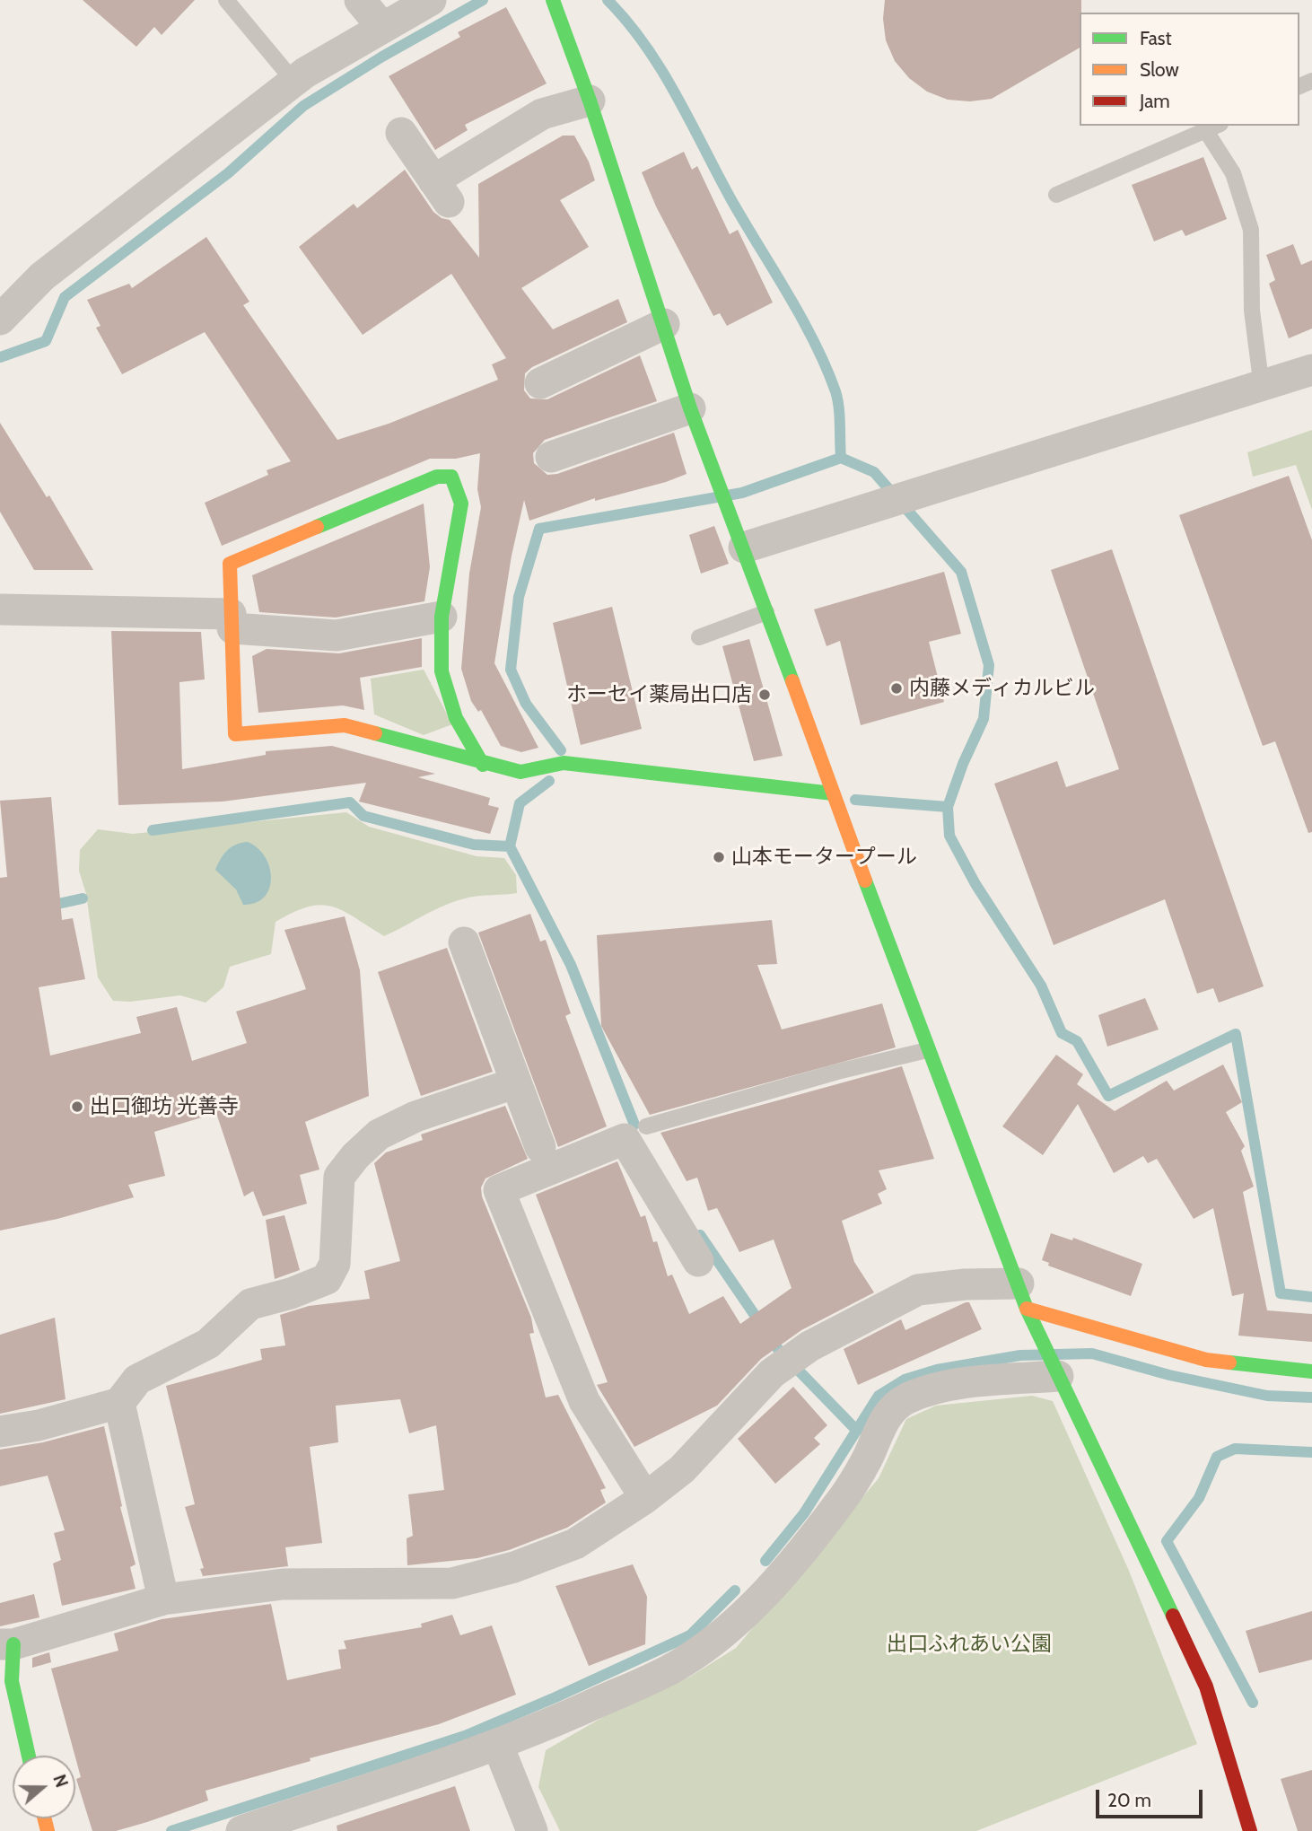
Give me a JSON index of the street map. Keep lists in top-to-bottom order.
{
  "parks": ["出口ふれあい公園"],
  "places": [
    "内藤メディカルビル",
    "ホーセイ薬局出口店",
    "山本モータープール",
    "出口御坊 光善寺"
  ],
  "legend": ["Fast", "Slow", "Jam"],
  "scale_bar": "20 m",
  "north": "right"
}
